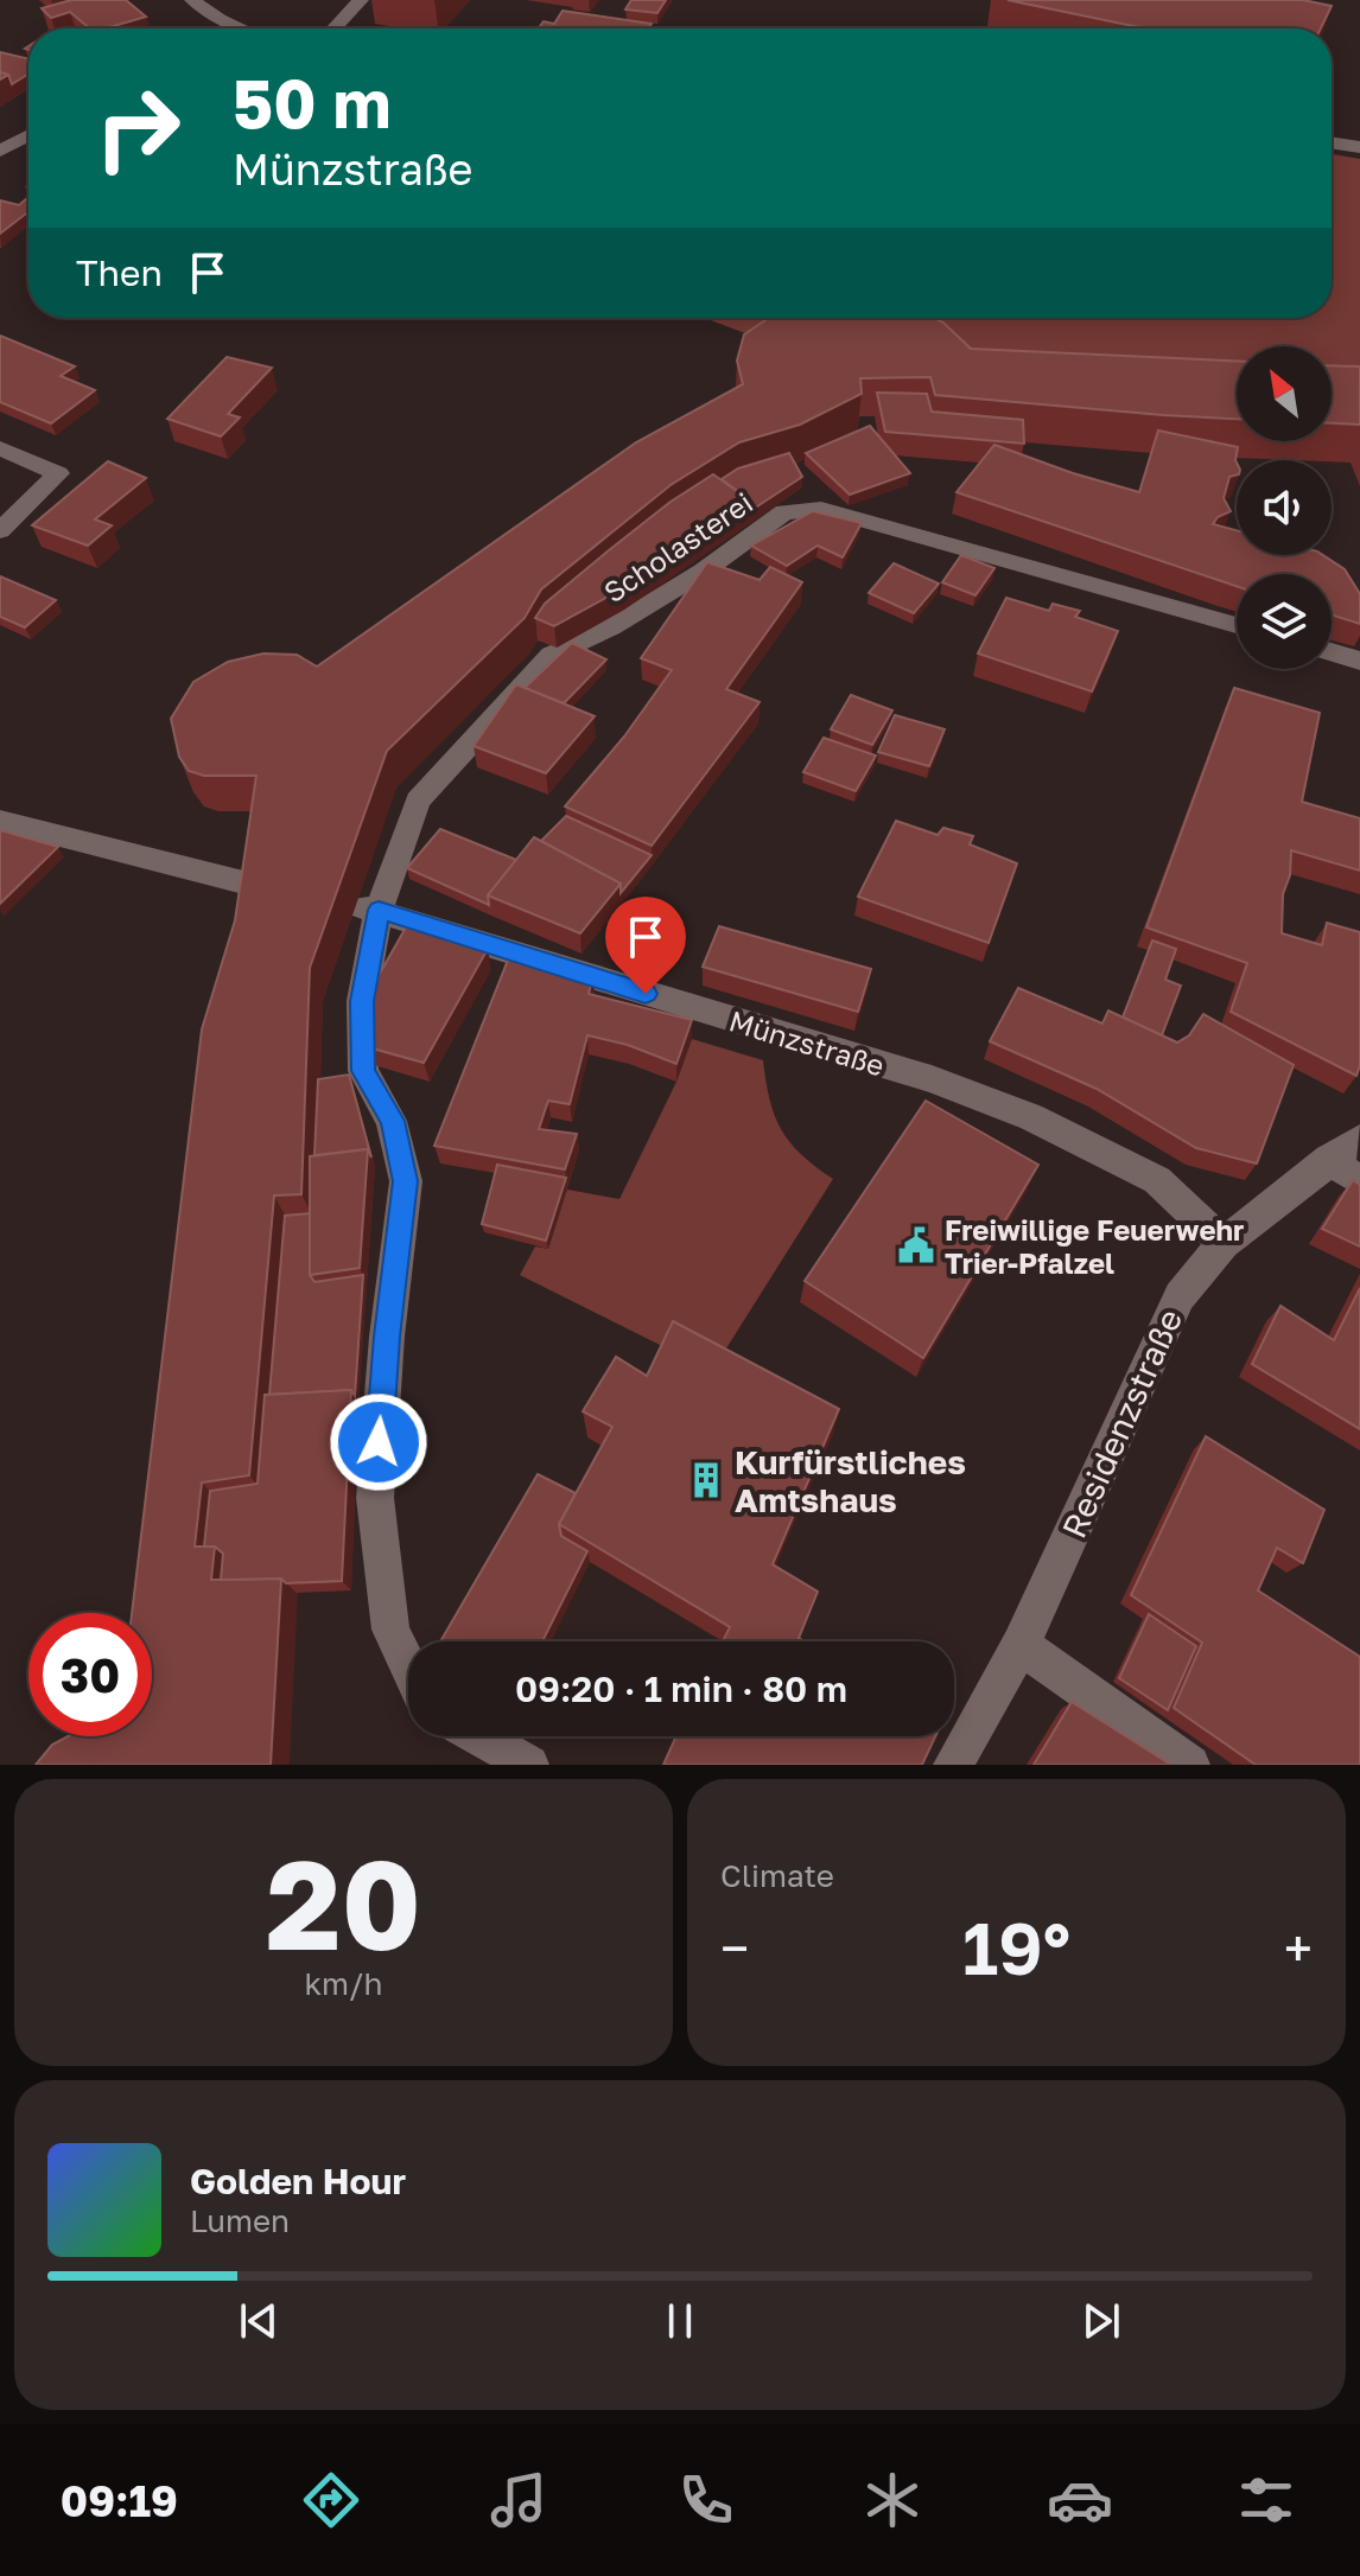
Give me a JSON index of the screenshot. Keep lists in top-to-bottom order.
{
  "streets": {
    "street": ["Scholasterei", "Münzstraße", "Residenzstraße"]
  },
  "crossings": [
    ["Scholasterei", "Münzstraße"],
    ["Münzstraße", "Residenzstraße"]
  ],
  "places": {
    "public building": ["Freiwillige Feuerwehr Trier-Pfalzel"],
    "building": ["Kurfürstliches Amtshaus"]
  },
  "north": "top left",
  "page": {
    "turn": ["50 m", "Münzstraße"],
    "then": "Then",
    "limit": "30",
    "trip": "09:20 · 1 min · 80 m",
    "tile": [
      ["20", "km/h"],
      "Climate"
    ],
    "heat": ["−", "19°", "+"],
    "song": ["Golden Hour", "Lumen"],
    "tabs": "09:19"
  }
}
